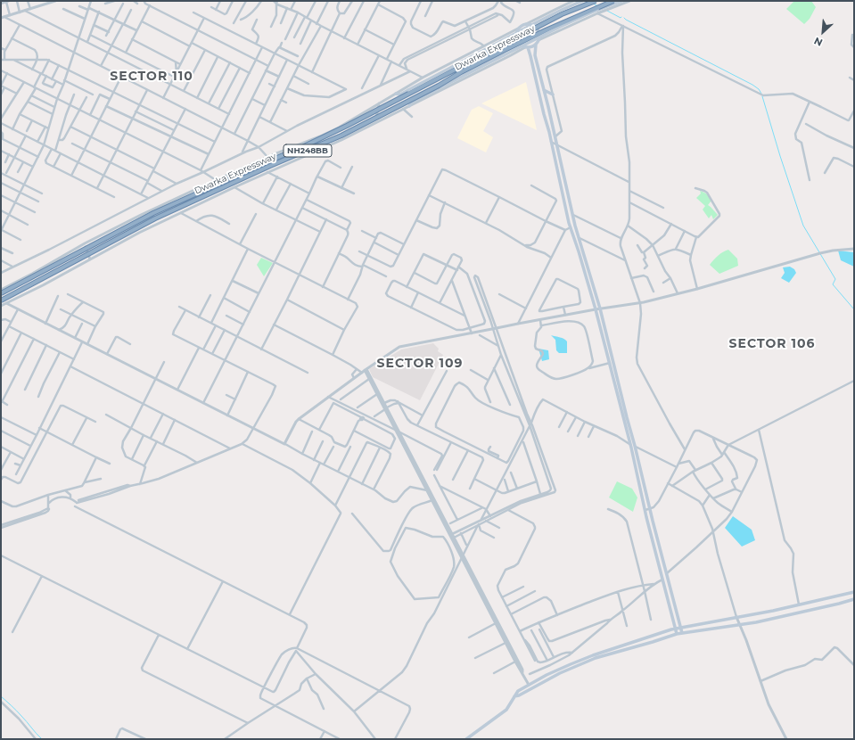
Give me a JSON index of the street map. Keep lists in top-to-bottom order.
{
  "streets": {
    "highway": ["Dwarka Expressway", "NH248BB"]
  },
  "districts": ["SECTOR 110", "SECTOR 106", "SECTOR 109"],
  "north": "bottom left"
}
